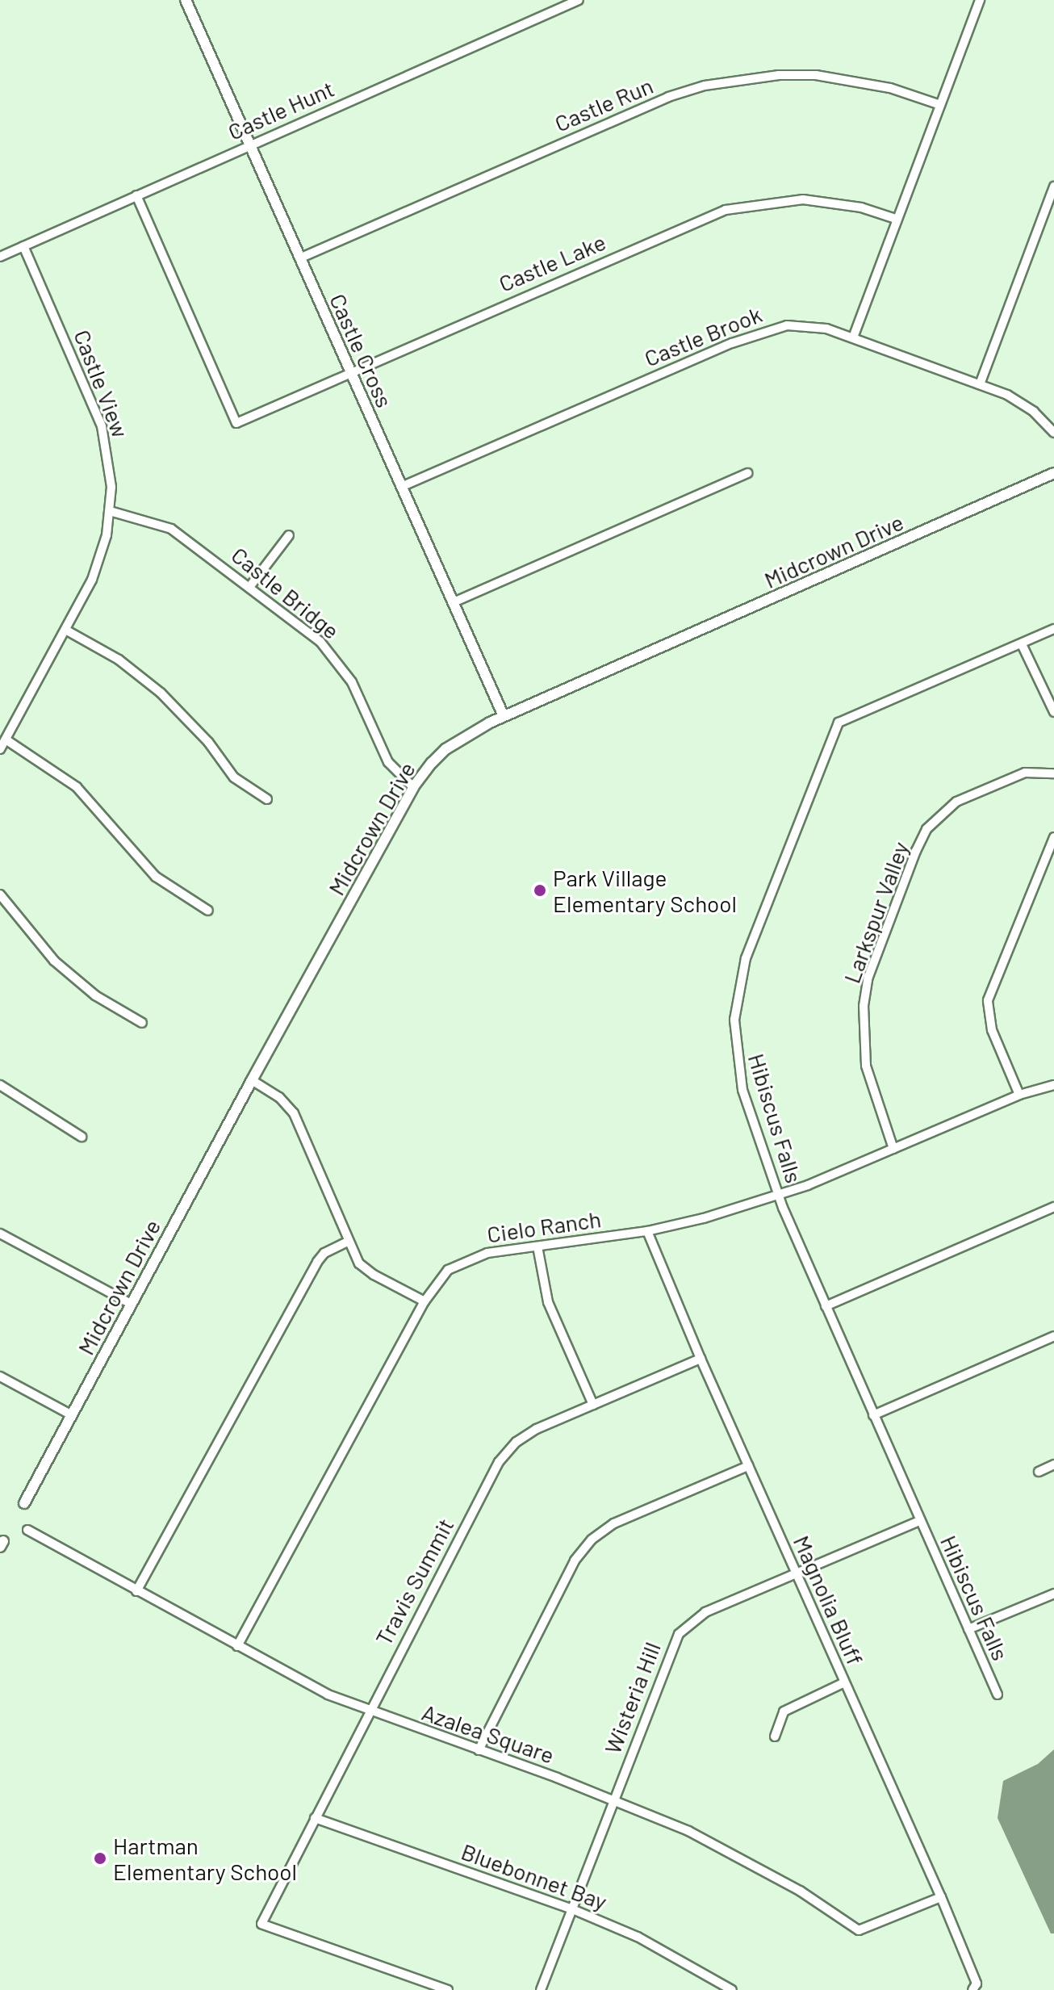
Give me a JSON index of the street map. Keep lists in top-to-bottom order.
{
  "streets": {
    "street": [
      "Castle Run",
      "Castle Hunt",
      "Castle Lake",
      "Castle Brook",
      "Castle Cross",
      "Castle View",
      "Midcrown Drive",
      "Castle Bridge",
      "Larkspur Valley",
      "Hibiscus Falls",
      "Cielo Ranch",
      "Travis Summit",
      "Magnolia Bluff",
      "Wisteria Hill",
      "Azalea Square",
      "Bluebonnet Bay"
    ]
  },
  "crossings": [
    ["Castle Run", "Castle Cross"],
    ["Castle Hunt", "Castle Lake"],
    ["Castle Hunt", "Castle Cross"],
    ["Castle Hunt", "Castle View"],
    ["Castle Lake", "Castle Cross"],
    ["Castle Brook", "Castle Cross"],
    ["Castle Cross", "Midcrown Drive"],
    ["Castle View", "Castle Bridge"],
    ["Midcrown Drive", "Castle Bridge"],
    ["Larkspur Valley", "Cielo Ranch"],
    ["Hibiscus Falls", "Cielo Ranch"],
    ["Hibiscus Falls", "Wisteria Hill"],
    ["Cielo Ranch", "Magnolia Bluff"],
    ["Cielo Ranch", "Azalea Square"],
    ["Travis Summit", "Magnolia Bluff"],
    ["Travis Summit", "Azalea Square"],
    ["Travis Summit", "Bluebonnet Bay"],
    ["Magnolia Bluff", "Wisteria Hill"],
    ["Magnolia Bluff", "Azalea Square"],
    ["Wisteria Hill", "Azalea Square"],
    ["Wisteria Hill", "Bluebonnet Bay"]
  ],
  "places": ["Park Village Elementary School", "Hartman Elementary School"]
}
